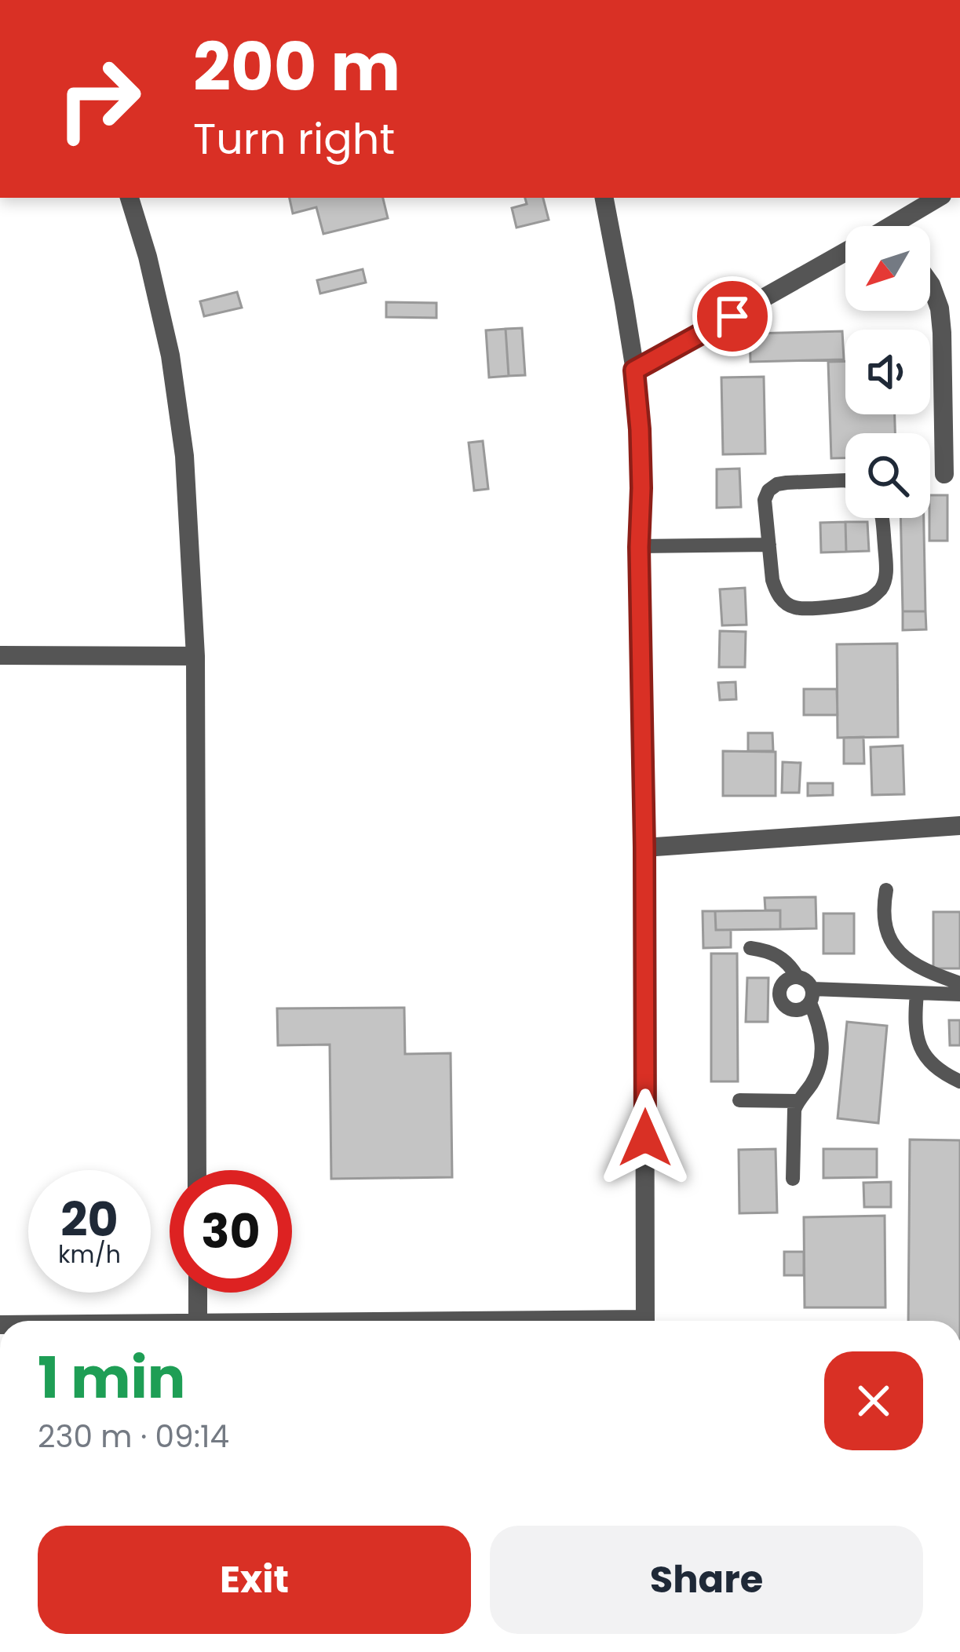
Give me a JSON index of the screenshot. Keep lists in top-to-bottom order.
{
  "north": "bottom left",
  "page": {
    "turn": ["200 m", "Turn right"],
    "speed": "20 km/h",
    "limit": "30",
    "heading": ["1 min", "230 m · 09:14"],
    "buttons": ["Exit", "Share"]
  }
}
